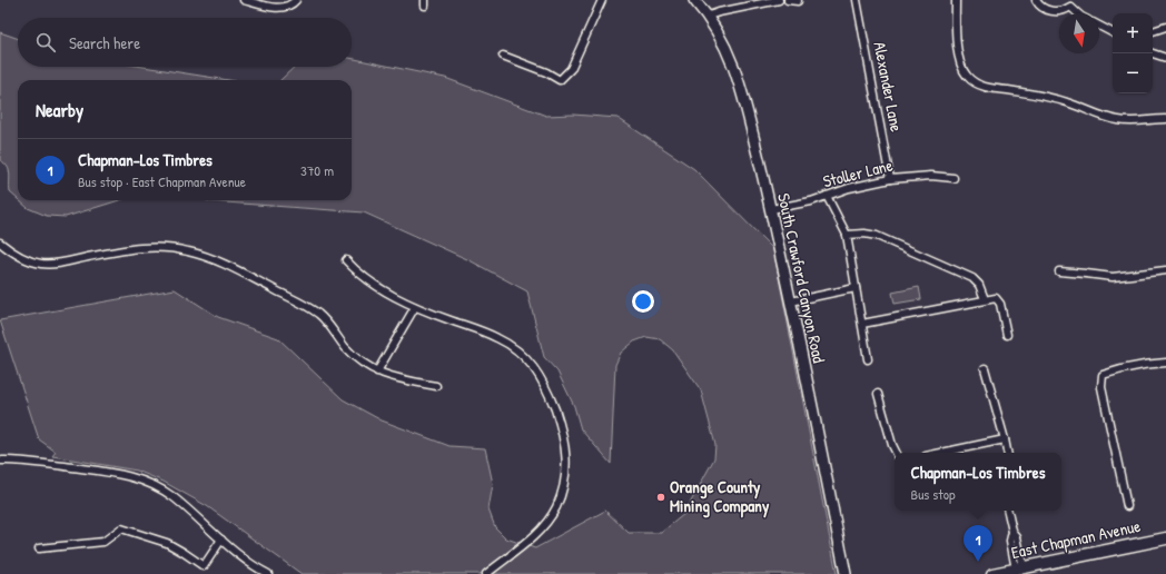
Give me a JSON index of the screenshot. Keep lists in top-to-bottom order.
{
  "streets": {
    "main road": ["South Crawford Canyon Road", "East Chapman Avenue"],
    "street": ["Alexander Lane", "Stoller Lane"]
  },
  "crossings": [
    ["Alexander Lane", "Stoller Lane"],
    ["Stoller Lane", "South Crawford Canyon Road"]
  ],
  "places": ["Orange County Mining Company"],
  "north": "bottom",
  "page": {
    "map_buttons": ["+", "−"],
    "search": "Search here",
    "heading": "Nearby",
    "list": [
      {
        "mark": "1",
        "name": "Chapman-Los Timbres",
        "note": "Bus stop · East Chapman Avenue",
        "value": "370 m"
      }
    ],
    "popup": ["Chapman-Los Timbres", "Bus stop"],
    "pins": "1"
  }
}
